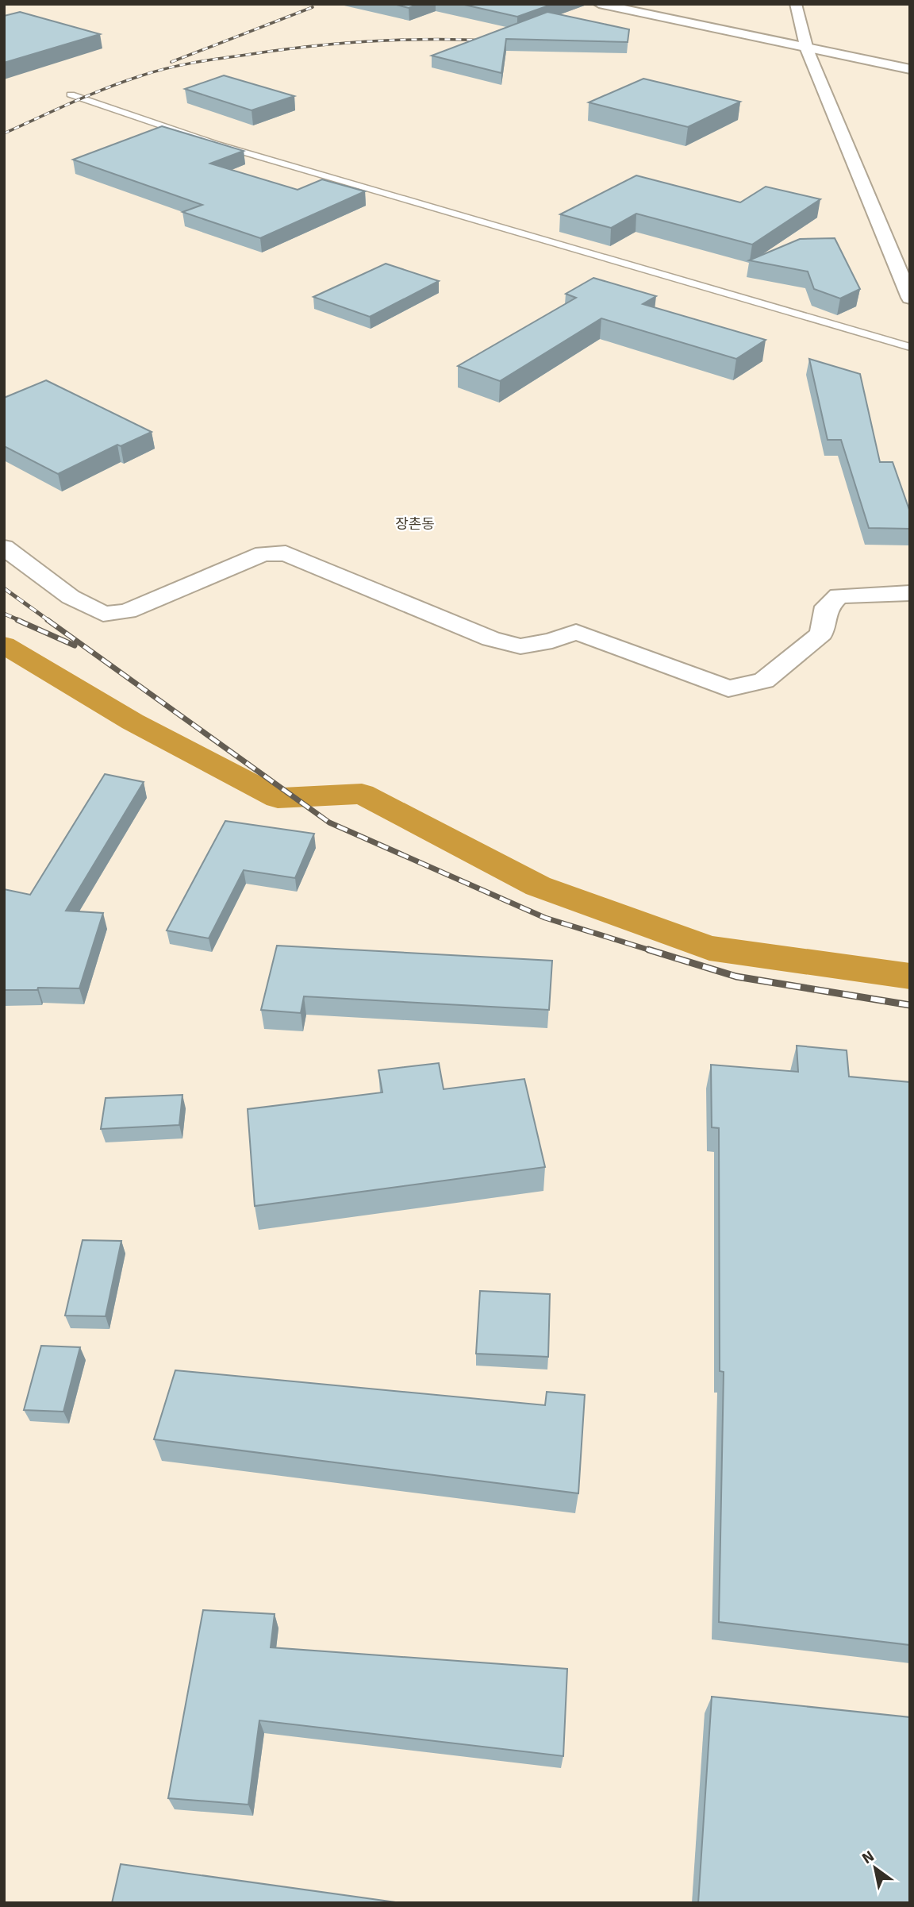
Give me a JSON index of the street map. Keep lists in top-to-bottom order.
{
  "districts": ["장촌동"],
  "north": "top left"
}
